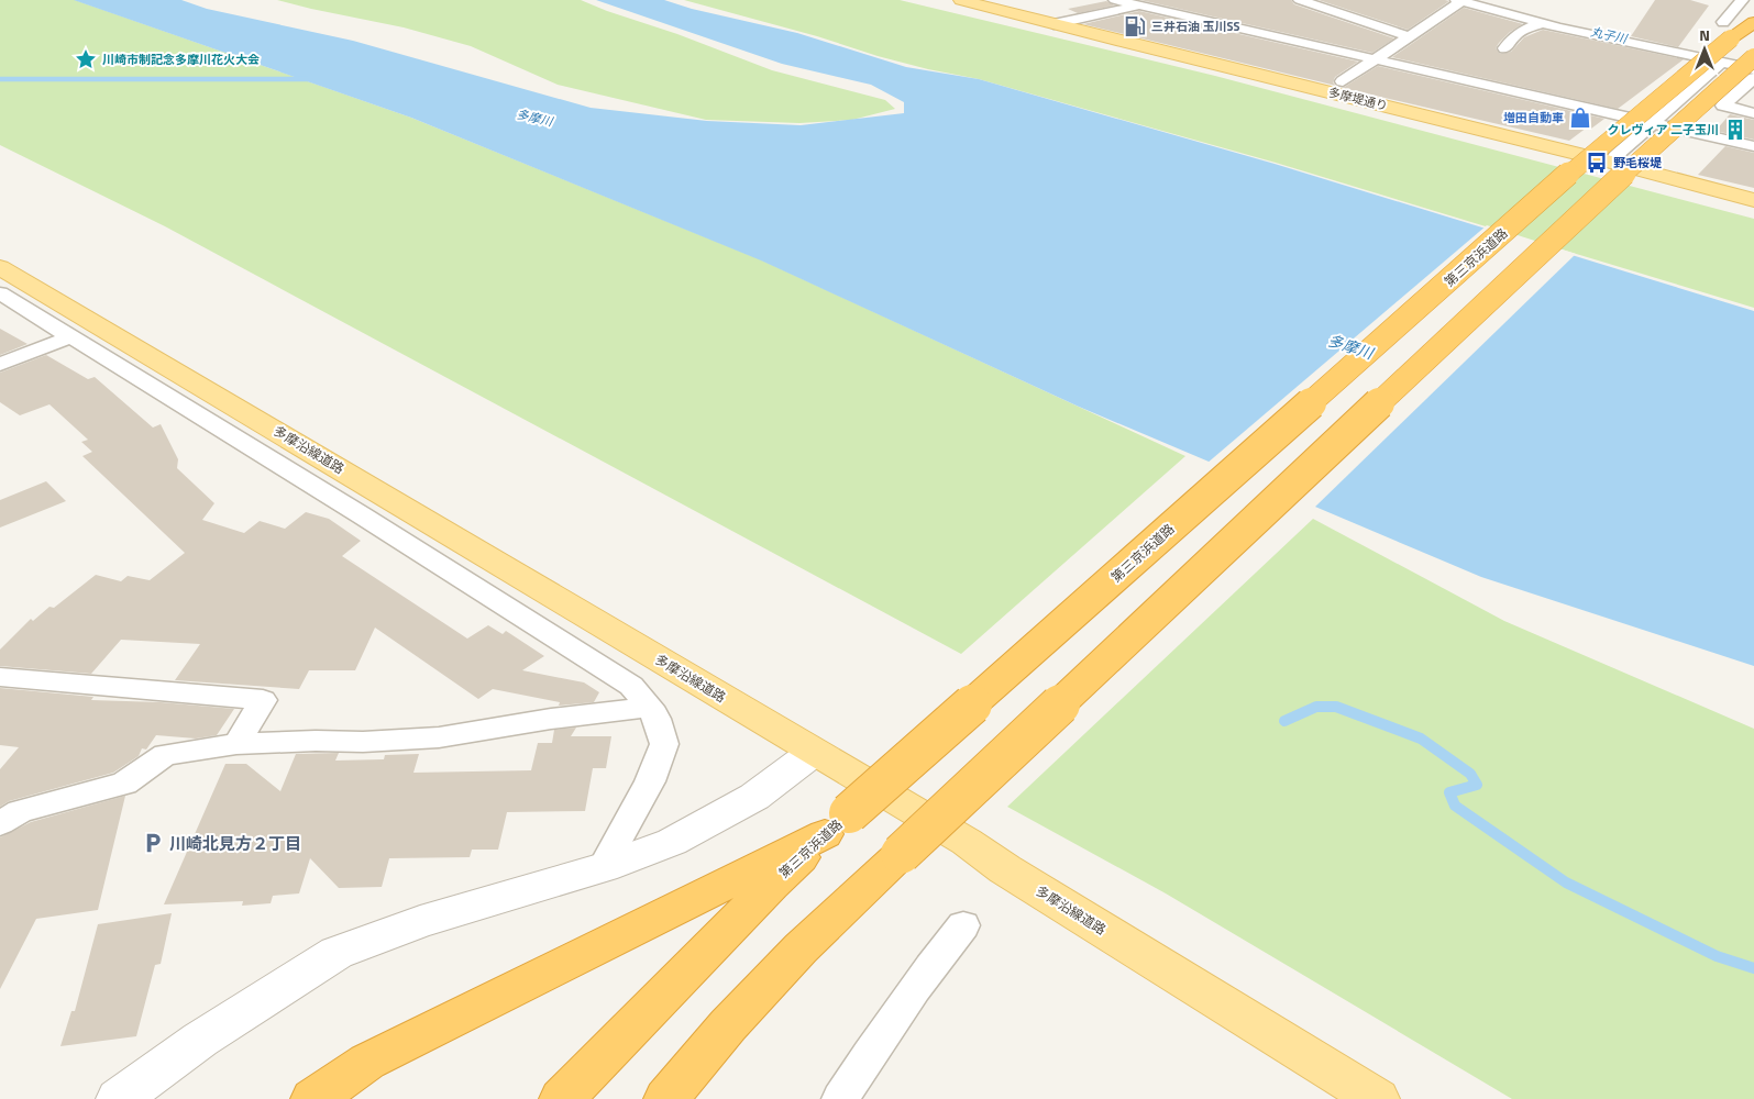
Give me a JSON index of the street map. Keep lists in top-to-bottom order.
{
  "streets": {
    "highway": ["第三京浜道路"],
    "main road": ["多摩堤通り", "多摩沿線道路"]
  },
  "water": ["丸子川", "多摩川"],
  "places": {
    "fuel station": ["三井石油 玉川SS"],
    "place": ["川崎市制記念多摩川花火大会"],
    "shop": ["増田自動車"],
    "building": ["クレヴィア 二子玉川"],
    "bus stop": ["野毛桜堤"],
    "parking": ["川崎北見方２丁目"]
  },
  "north": "top"
}
